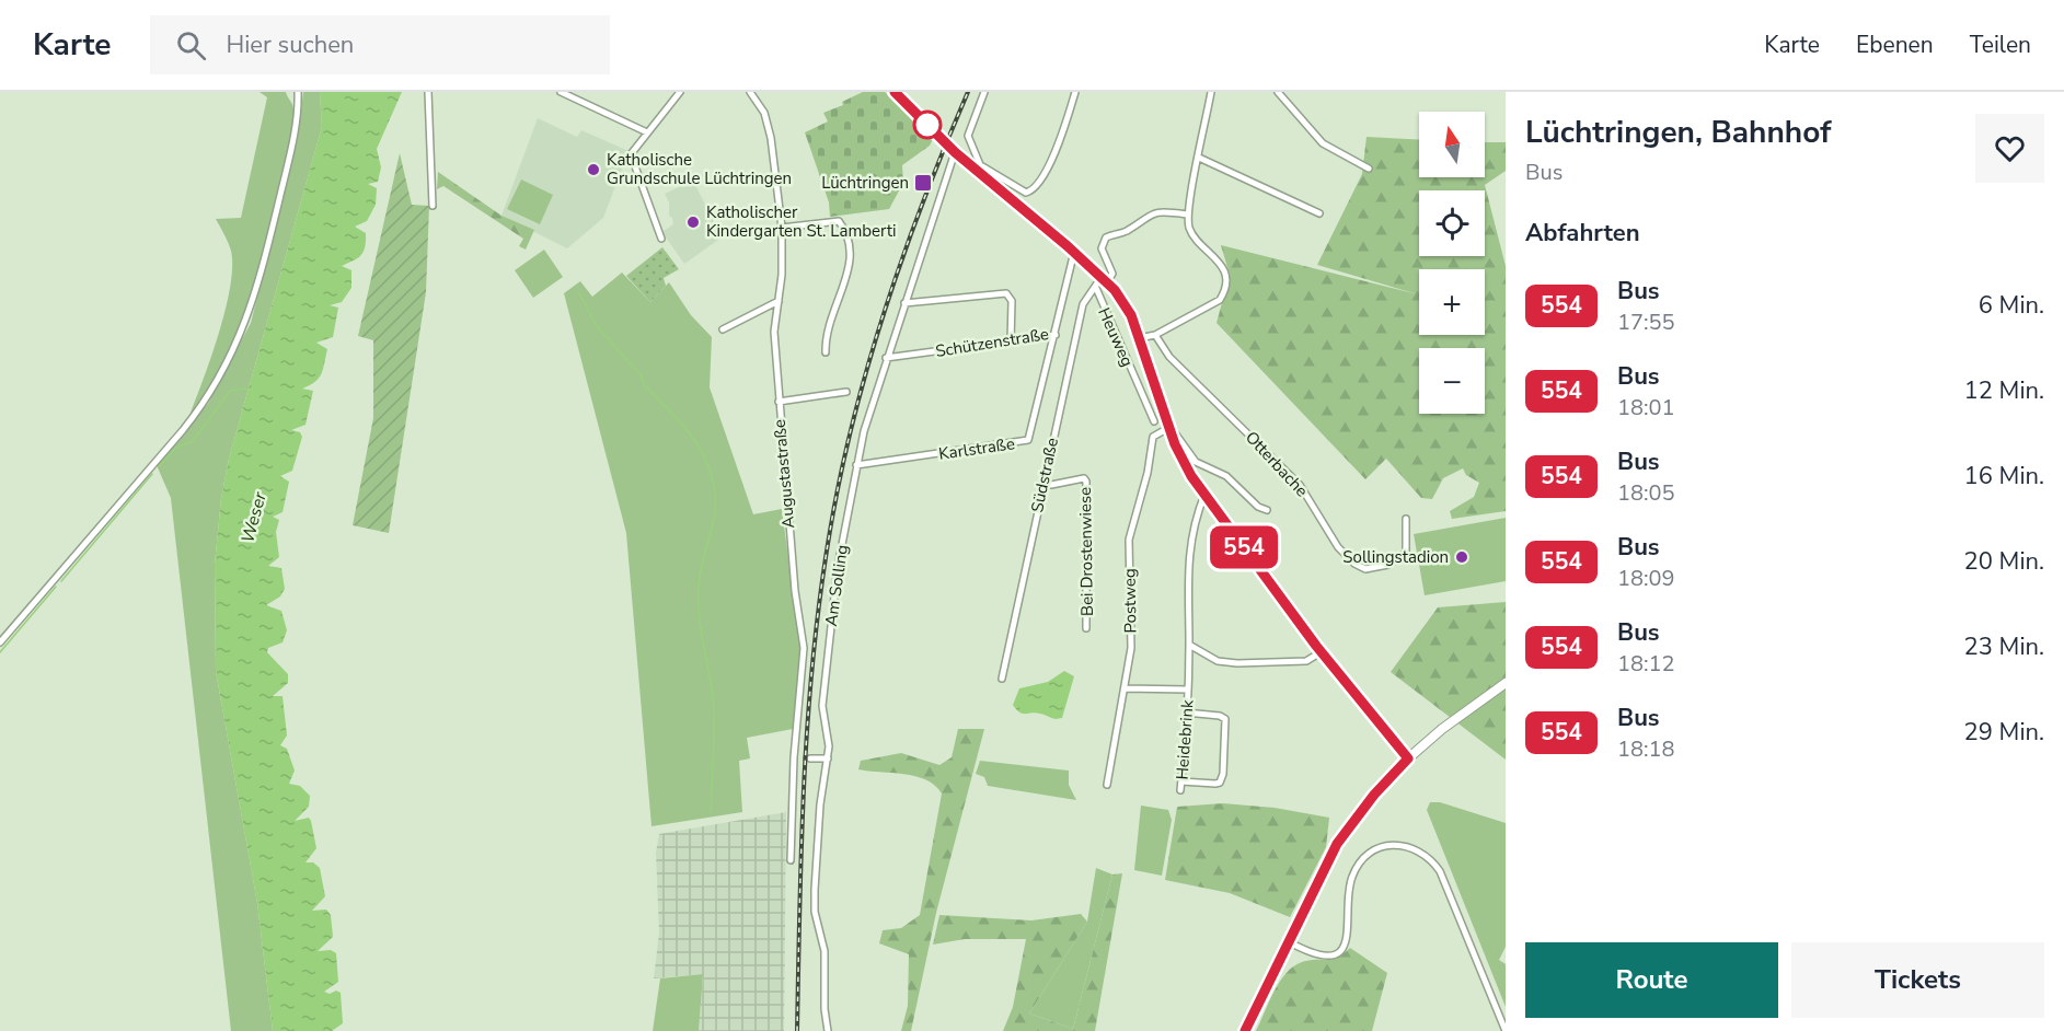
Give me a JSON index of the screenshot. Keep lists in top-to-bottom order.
{
  "streets": {
    "street": [
      "Heuweg",
      "Schützenstraße",
      "Karlstraße",
      "Otterbache",
      "Augustastraße",
      "Südstraße",
      "Bei Drostenwiese",
      "Am Solling",
      "Postweg",
      "Heidebrink"
    ]
  },
  "crossings": [
    ["Heuweg", "Südstraße"],
    ["Heuweg", "Postweg"],
    ["Heuweg", "Heidebrink"],
    ["Schützenstraße", "Karlstraße"],
    ["Schützenstraße", "Am Solling"],
    ["Karlstraße", "Am Solling"],
    ["Südstraße", "Bei Drostenwiese"],
    ["Postweg", "Heidebrink"]
  ],
  "water": ["Weser"],
  "places": {
    "other": ["Katholische Grundschule Lüchtringen", "Katholischer Kindergarten St. Lamberti", "Sollingstadion"],
    "transit": ["Lüchtringen"]
  },
  "lines": ["bus line 554"],
  "north": "top",
  "page": {
    "header": "Karte",
    "search": "Hier suchen",
    "nav": ["Karte", "Ebenen", "Teilen"],
    "on_map": "554",
    "heading": [
      ["Lüchtringen, Bahnhof", "Bus"],
      "Abfahrten"
    ],
    "map_buttons": ["+", "−"],
    "list": [
      {
        "mark": "554",
        "name": "Bus",
        "note": "17:55",
        "value": "6 Min."
      },
      {
        "mark": "554",
        "name": "Bus",
        "note": "18:01",
        "value": "12 Min."
      },
      {
        "mark": "554",
        "name": "Bus",
        "note": "18:05",
        "value": "16 Min."
      },
      {
        "mark": "554",
        "name": "Bus",
        "note": "18:09",
        "value": "20 Min."
      },
      {
        "mark": "554",
        "name": "Bus",
        "note": "18:12",
        "value": "23 Min."
      },
      {
        "mark": "554",
        "name": "Bus",
        "note": "18:18",
        "value": "29 Min."
      }
    ],
    "buttons": ["Route", "Tickets"]
  }
}
